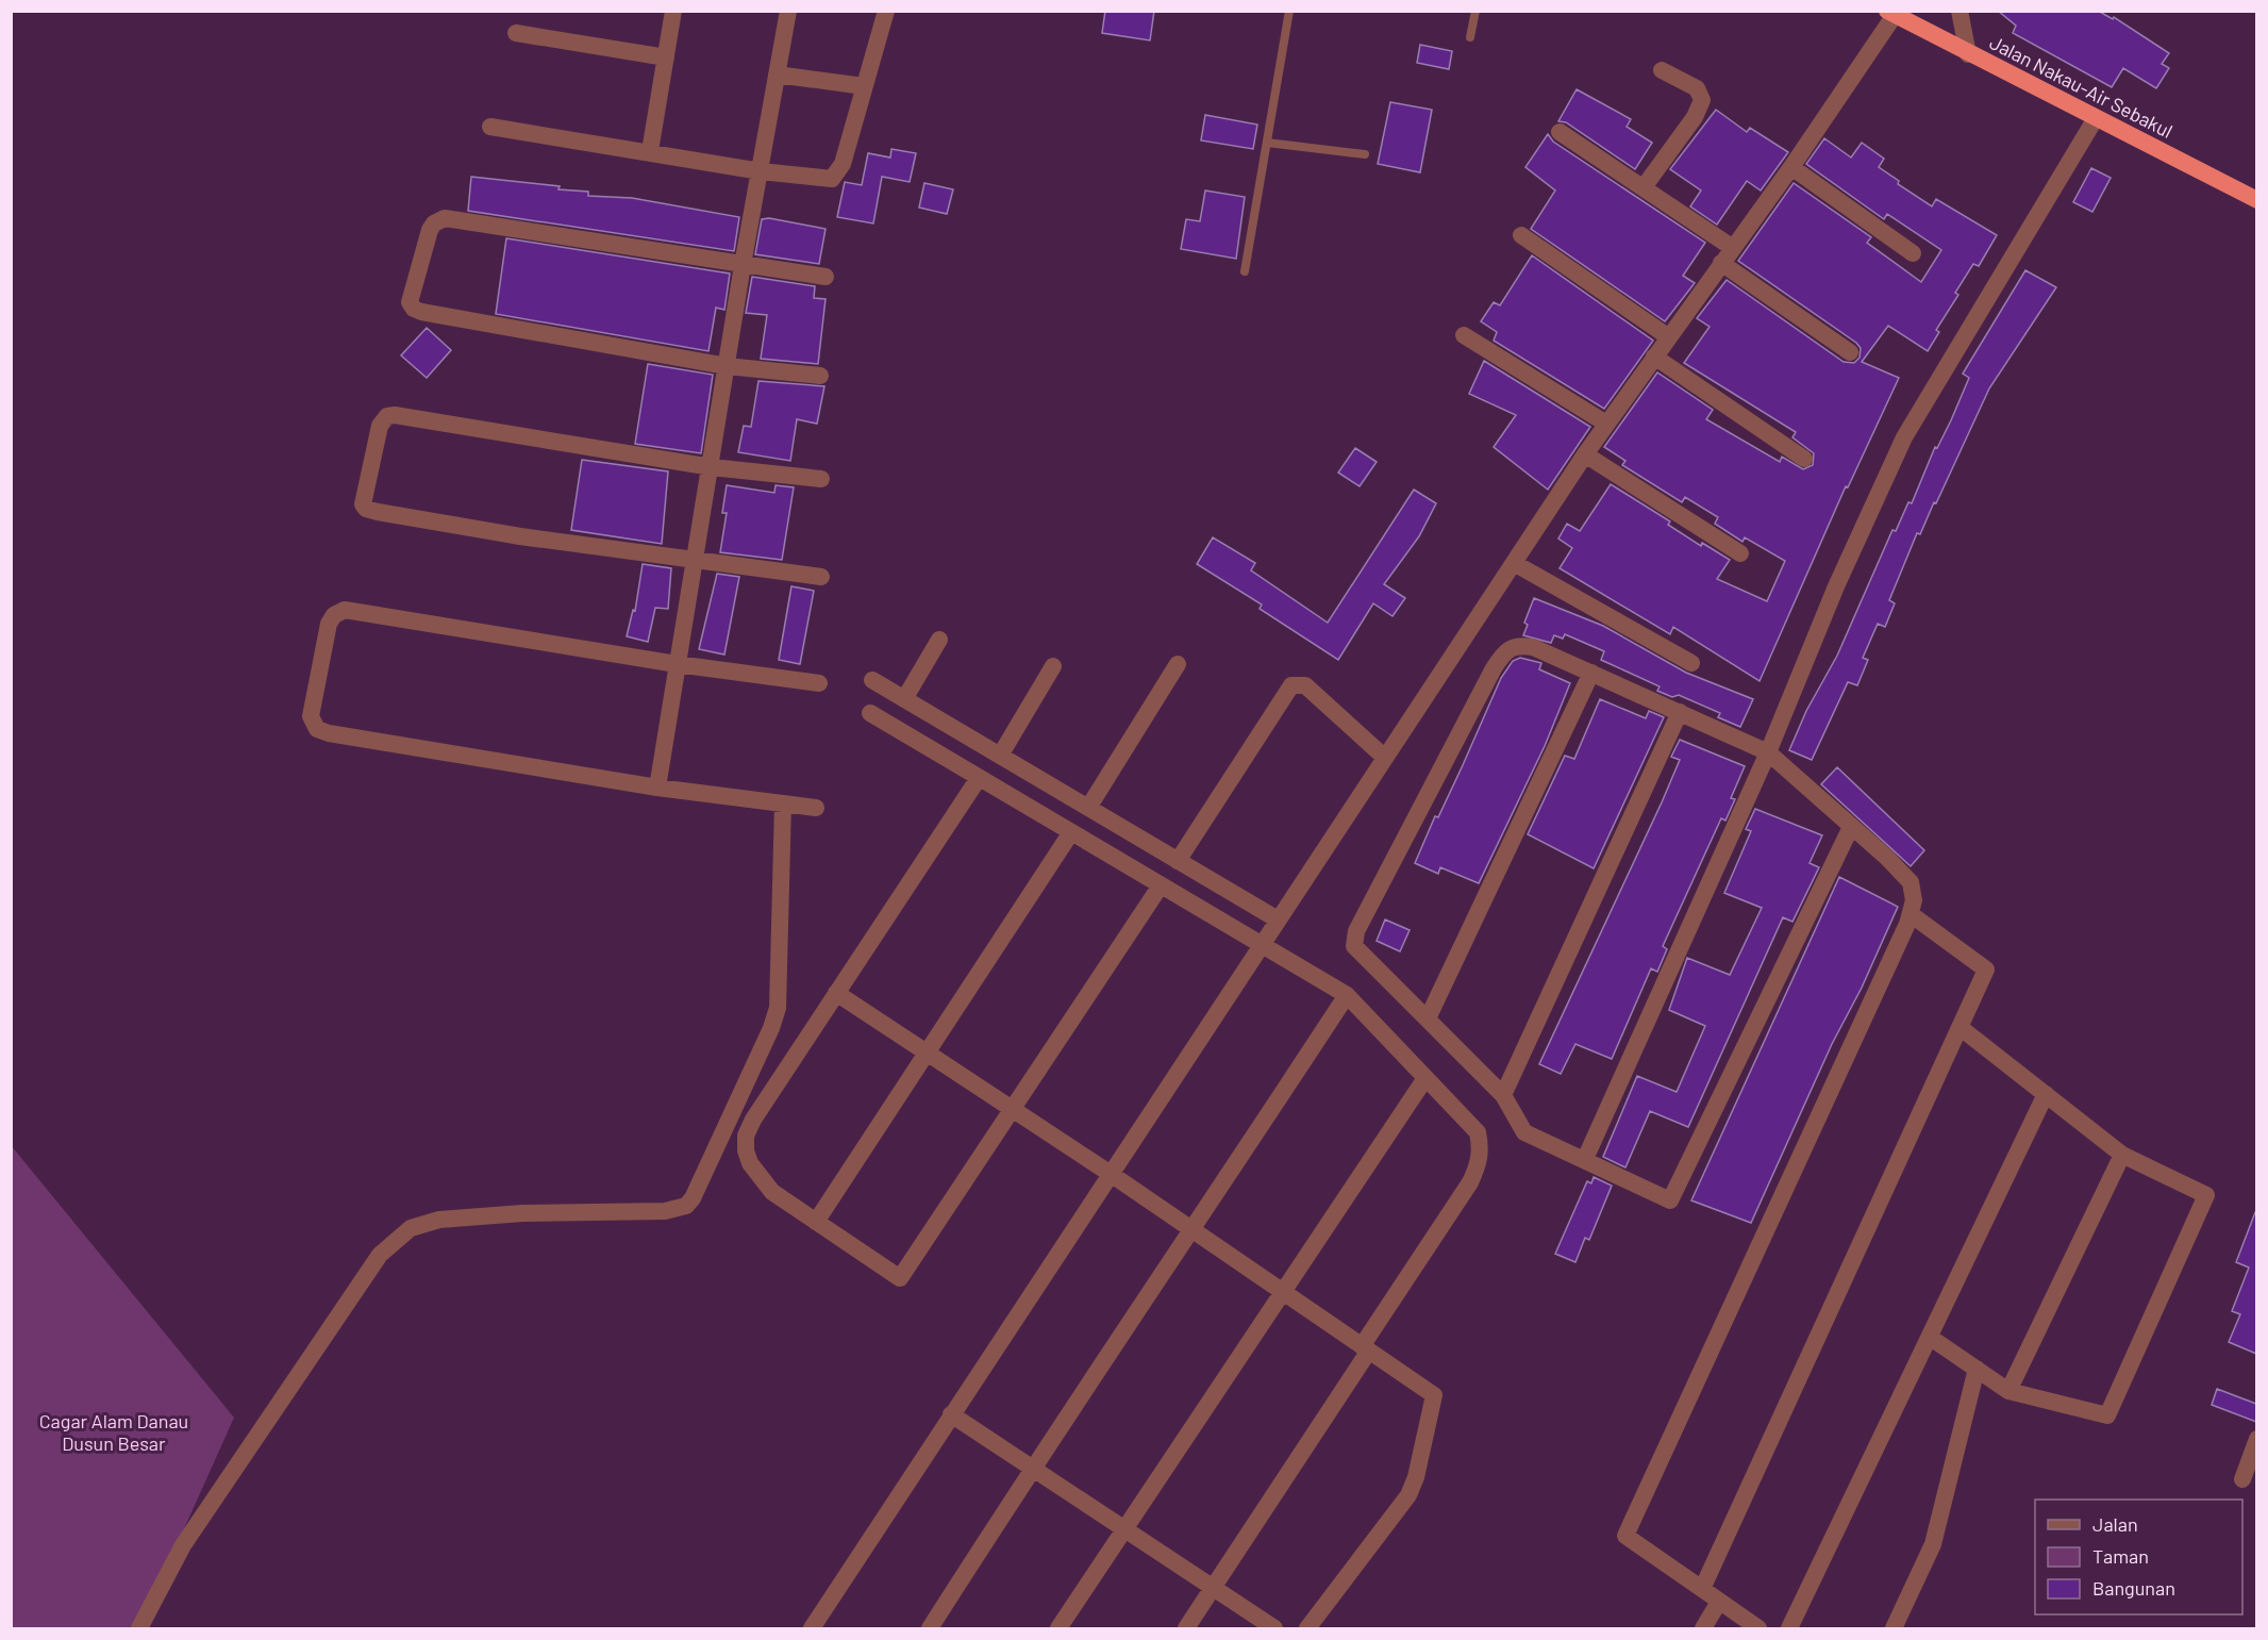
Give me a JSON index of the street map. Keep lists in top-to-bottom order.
{
  "streets": {
    "highway": ["Jalan Nakau-Air Sebakul"]
  },
  "parks": ["Cagar Alam Danau Dusun Besar"],
  "legend": ["Jalan", "Taman", "Bangunan"]
}
